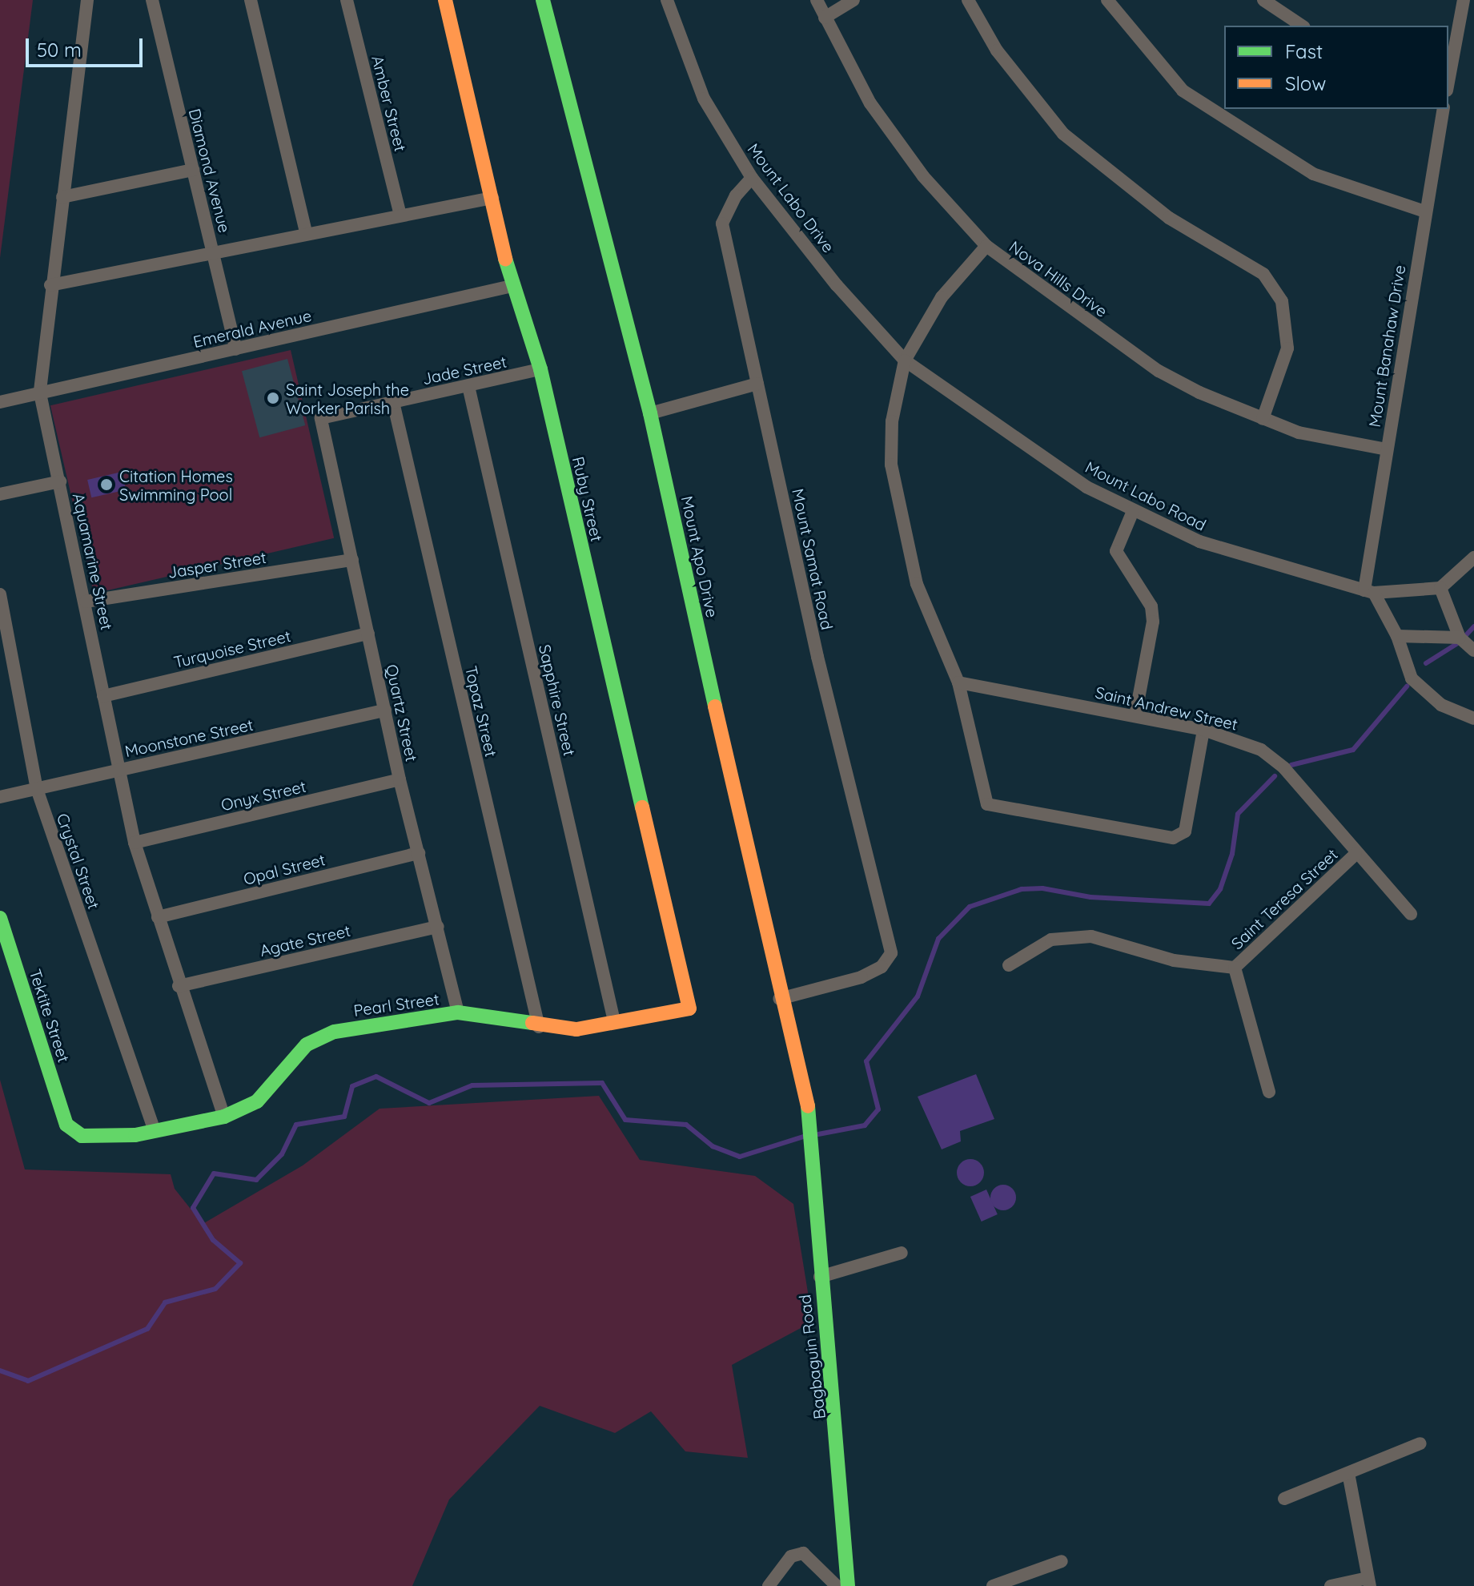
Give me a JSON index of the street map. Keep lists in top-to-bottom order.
{
  "streets": {
    "street": [
      "Amber Street",
      "Diamond Avenue",
      "Mount Labo Drive",
      "Nova Hills Drive",
      "Emerald Avenue",
      "Mount Banahaw Drive",
      "Jade Street",
      "Mount Labo Road",
      "Ruby Street",
      "Mount Apo Drive",
      "Mount Samat Road",
      "Aquamarine Street",
      "Jasper Street",
      "Turquoise Street",
      "Sapphire Street",
      "Saint Andrew Street",
      "Topaz Street",
      "Quartz Street",
      "Moonstone Street",
      "Onyx Street",
      "Crystal Street",
      "Opal Street",
      "Saint Teresa Street",
      "Agate Street",
      "Pearl Street",
      "Tektite Street",
      "Bagbaguin Road"
    ]
  },
  "crossings": [
    ["Diamond Avenue", "Emerald Avenue"],
    ["Mount Labo Drive", "Mount Labo Road"],
    ["Mount Labo Drive", "Mount Samat Road"],
    ["Nova Hills Drive", "Mount Banahaw Drive"],
    ["Emerald Avenue", "Ruby Street"],
    ["Emerald Avenue", "Aquamarine Street"],
    ["Mount Banahaw Drive", "Mount Labo Road"],
    ["Jade Street", "Ruby Street"],
    ["Jade Street", "Sapphire Street"],
    ["Jade Street", "Topaz Street"],
    ["Jade Street", "Quartz Street"],
    ["Ruby Street", "Pearl Street"],
    ["Mount Apo Drive", "Mount Samat Road"],
    ["Mount Apo Drive", "Bagbaguin Road"],
    ["Aquamarine Street", "Jasper Street"],
    ["Aquamarine Street", "Turquoise Street"],
    ["Aquamarine Street", "Moonstone Street"],
    ["Aquamarine Street", "Onyx Street"],
    ["Aquamarine Street", "Opal Street"],
    ["Aquamarine Street", "Agate Street"],
    ["Aquamarine Street", "Pearl Street"],
    ["Jasper Street", "Quartz Street"],
    ["Turquoise Street", "Quartz Street"],
    ["Sapphire Street", "Pearl Street"],
    ["Saint Andrew Street", "Saint Teresa Street"],
    ["Topaz Street", "Pearl Street"],
    ["Quartz Street", "Moonstone Street"],
    ["Quartz Street", "Onyx Street"],
    ["Quartz Street", "Opal Street"],
    ["Quartz Street", "Agate Street"],
    ["Quartz Street", "Pearl Street"],
    ["Moonstone Street", "Crystal Street"],
    ["Crystal Street", "Pearl Street"],
    ["Pearl Street", "Tektite Street"]
  ],
  "places": ["Saint Joseph the Worker Parish", "Citation Homes Swimming Pool"],
  "legend": ["Fast", "Slow"],
  "scale_bar": "50 m"
}
